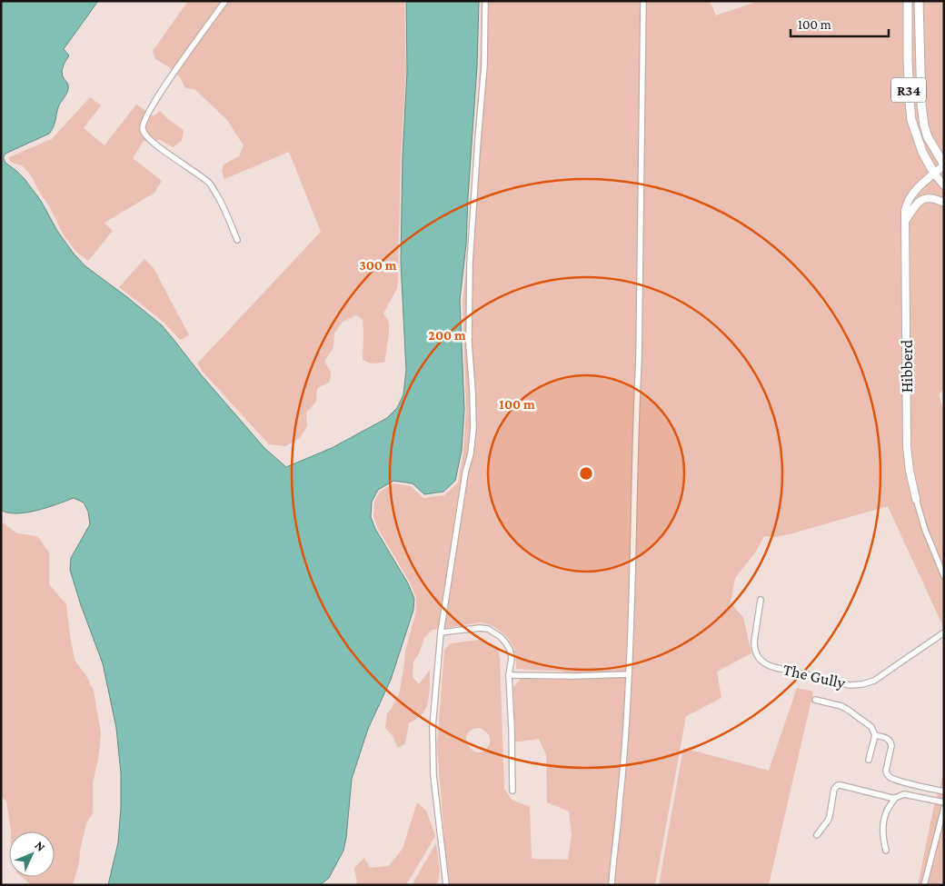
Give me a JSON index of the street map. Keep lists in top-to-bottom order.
{
  "streets": {
    "main road": ["R34"],
    "street": ["Hibberd", "The Gully"]
  },
  "crossings": [
    ["R34", "Hibberd"]
  ],
  "scale_bar": "100 m",
  "north": "top right",
  "rings": ["300 m", "200 m", "100 m"]
}
